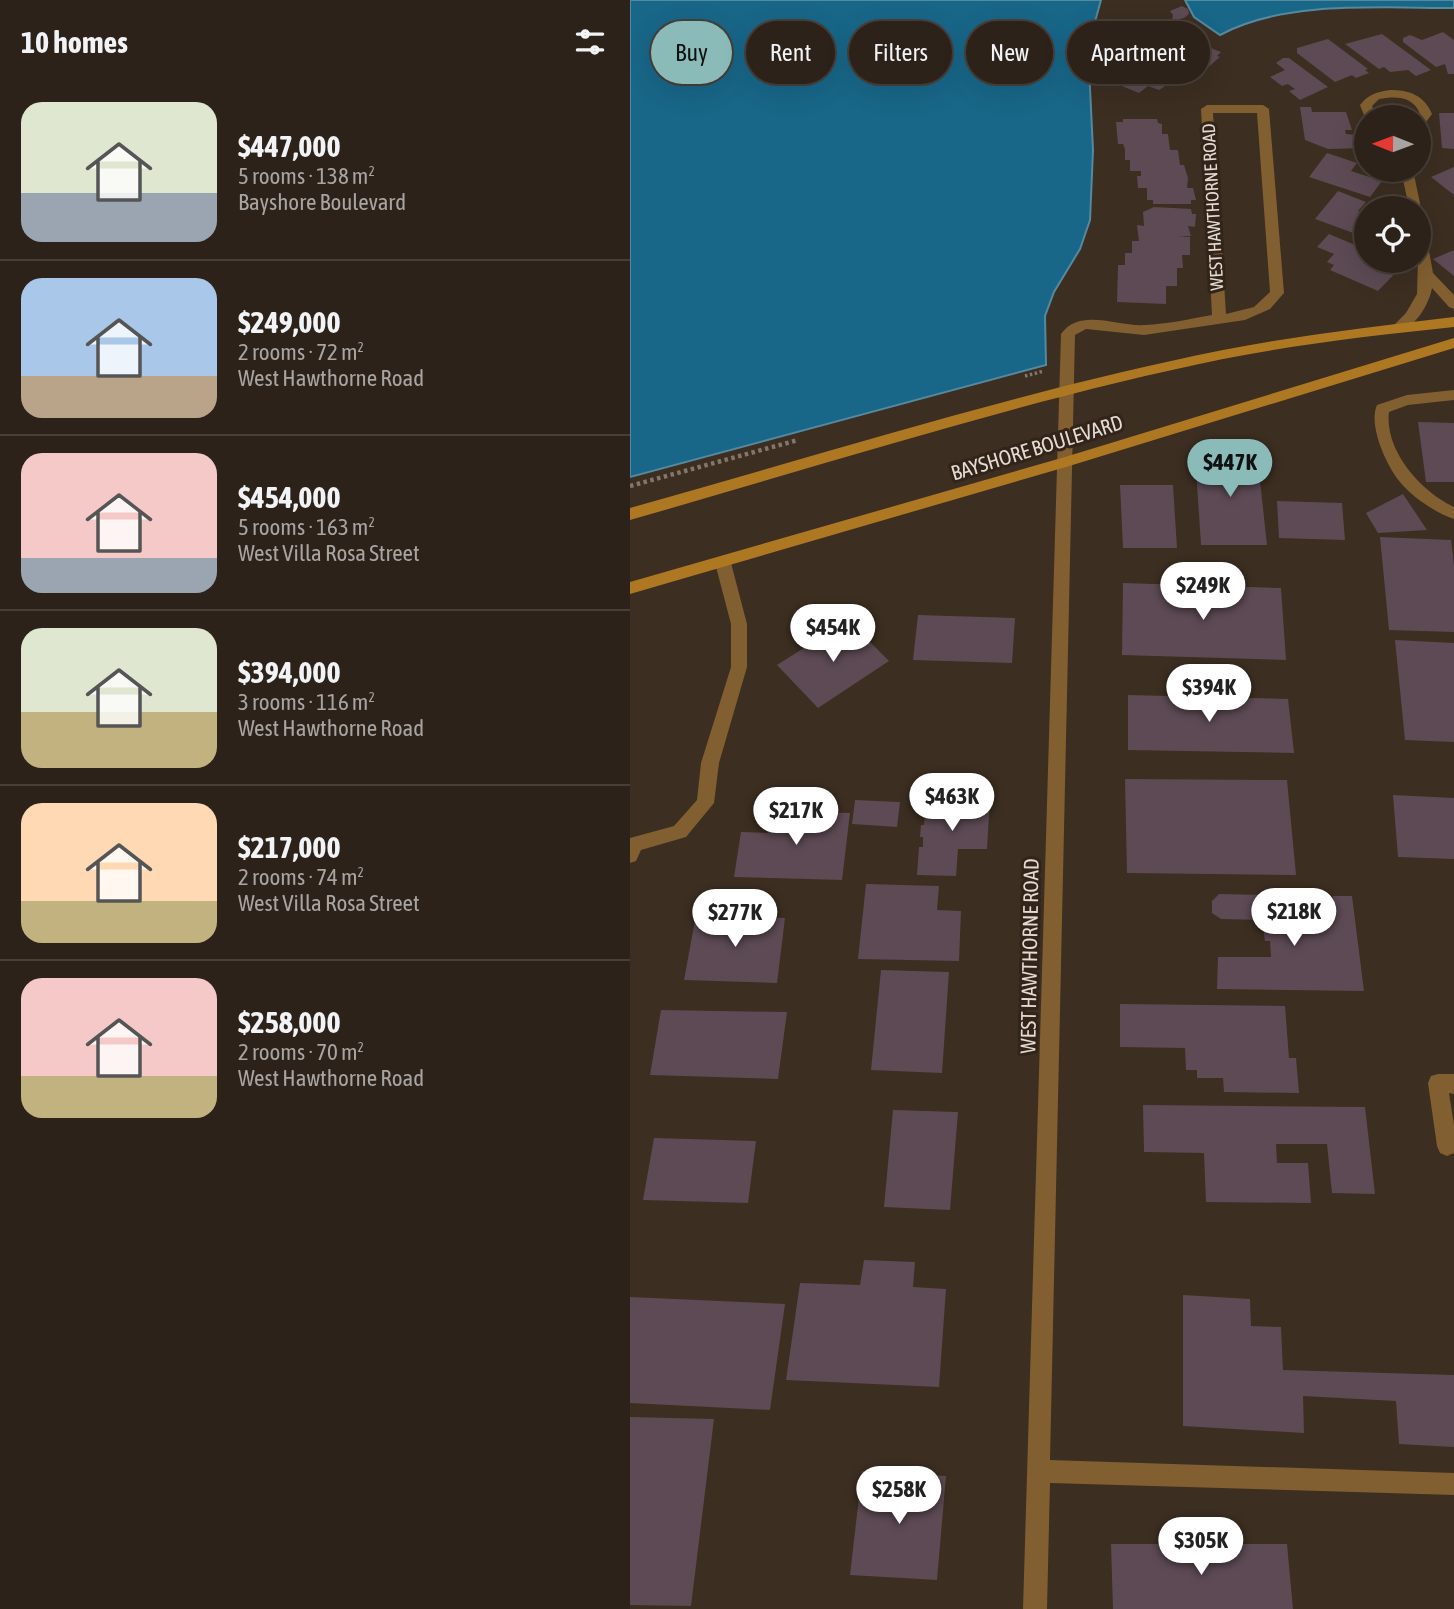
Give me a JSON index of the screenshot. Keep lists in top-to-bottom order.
{
  "streets": {
    "main road": ["BAYSHORE BOULEVARD"],
    "street": ["WEST HAWTHORNE ROAD"]
  },
  "crossings": [
    ["WEST HAWTHORNE ROAD", "BAYSHORE BOULEVARD"]
  ],
  "north": "left",
  "page": {
    "heading": "10 homes",
    "chip": [
      "Buy",
      "Rent",
      "Filters",
      "New",
      "Apartment"
    ],
    "list": [
      {
        "name": "$447,000",
        "note": "5 rooms · 138 m² · Bayshore Boulevard"
      },
      {
        "name": "$249,000",
        "note": "2 rooms · 72 m² · West Hawthorne Road"
      },
      {
        "name": "$454,000",
        "note": "5 rooms · 163 m² · West Villa Rosa Street"
      },
      {
        "name": "$394,000",
        "note": "3 rooms · 116 m² · West Hawthorne Road"
      },
      {
        "name": "$217,000",
        "note": "2 rooms · 74 m² · West Villa Rosa Street"
      },
      {
        "name": "$258,000",
        "note": "2 rooms · 70 m² · West Hawthorne Road"
      }
    ],
    "price": [
      "$447K",
      "$249K",
      "$454K",
      "$394K",
      "$463K",
      "$217K",
      "$218K",
      "$277K",
      "$258K",
      "$305K"
    ]
  }
}
